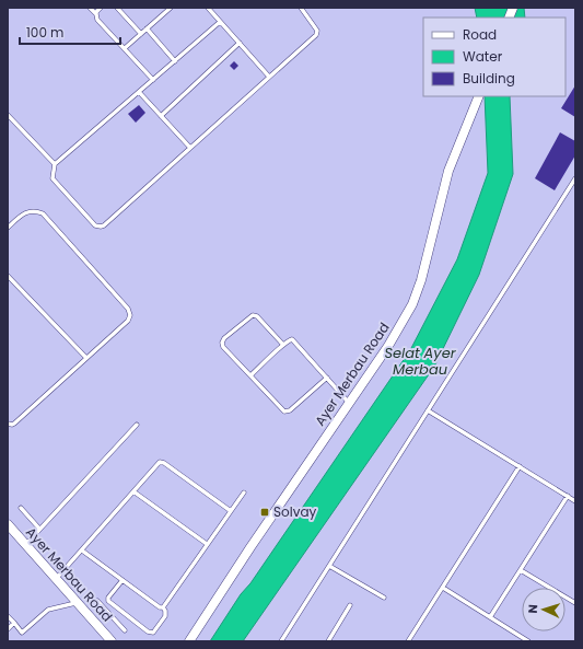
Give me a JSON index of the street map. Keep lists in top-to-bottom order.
{
  "streets": {
    "street": ["Ayer Merbau Road"]
  },
  "water": ["Selat Ayer Merbau"],
  "places": {
    "transit": ["Solvay"]
  },
  "legend": ["Road", "Water", "Building"],
  "scale_bar": "100 m",
  "north": "left"
}
